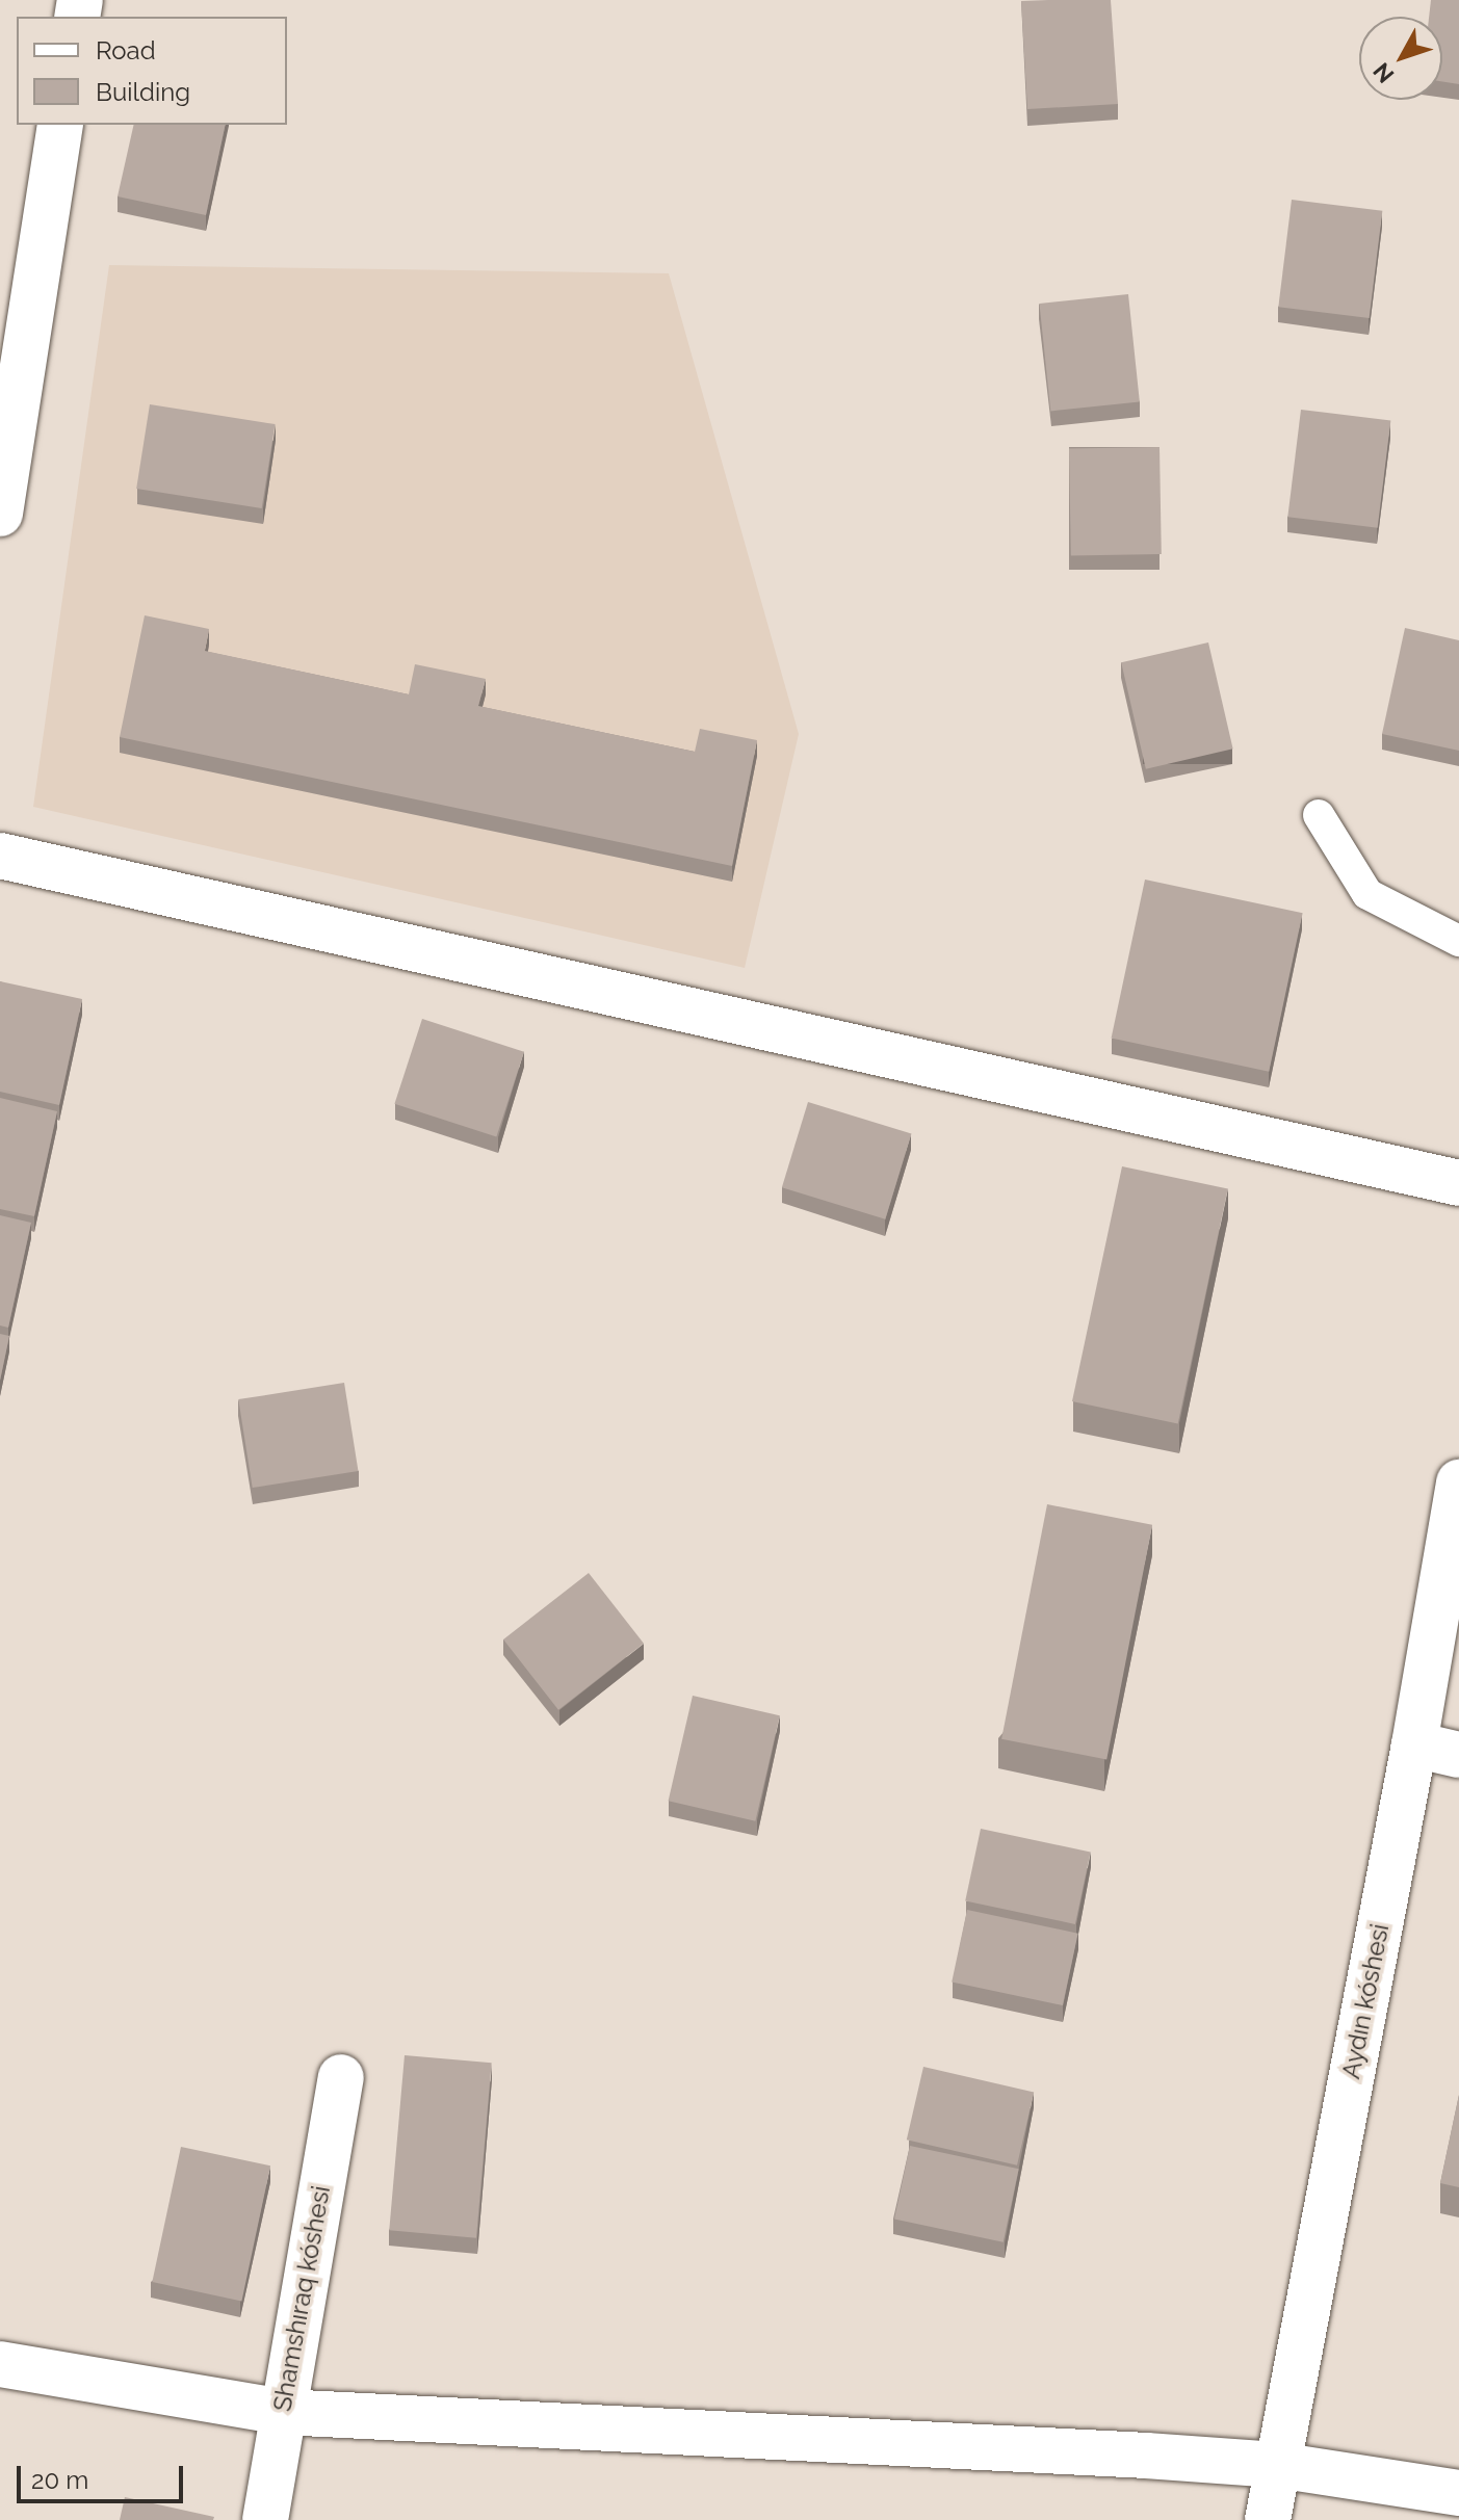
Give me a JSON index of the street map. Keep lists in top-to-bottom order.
{
  "streets": {
    "street": ["Aydın kóshesi", "Shamshıraq kóshesi"]
  },
  "legend": ["Road", "Building"],
  "scale_bar": "20 m",
  "north": "bottom left"
}
